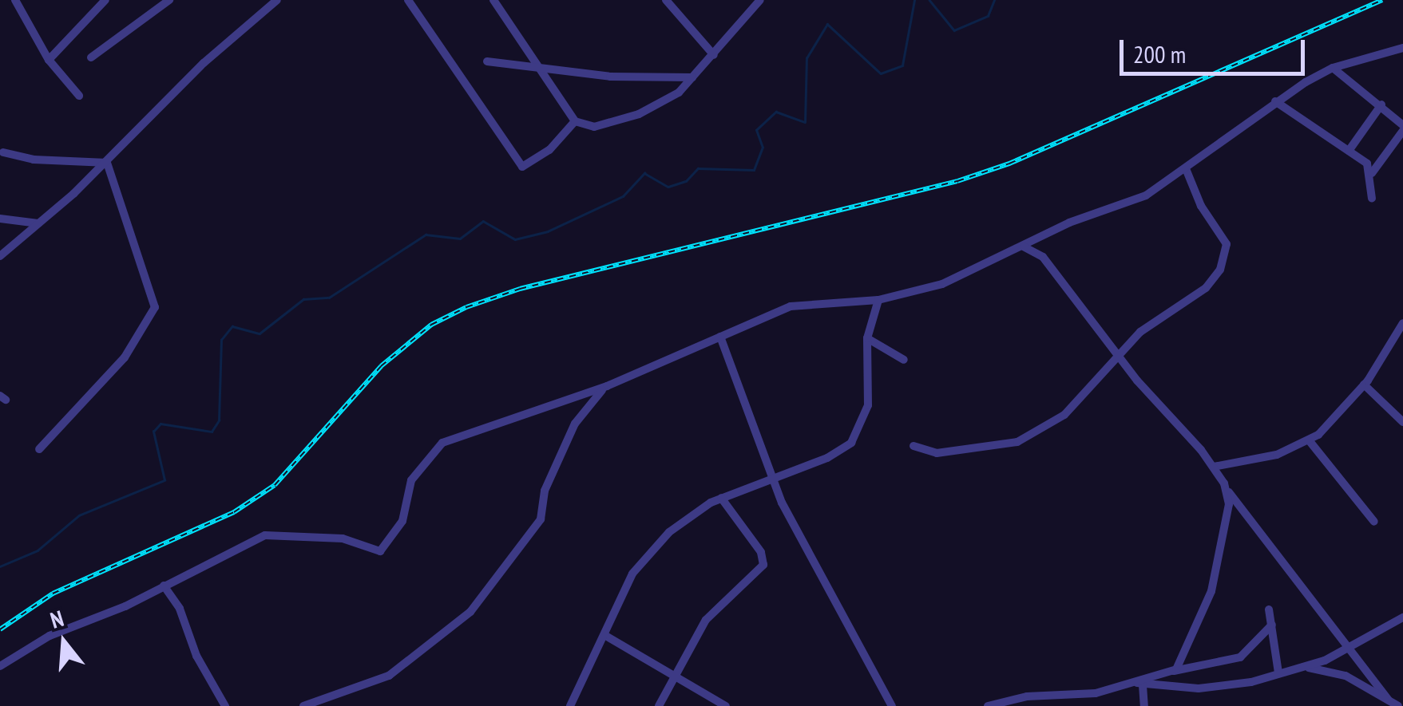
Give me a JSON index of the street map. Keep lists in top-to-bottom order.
{
  "scale_bar": "200 m",
  "north": "top"
}
